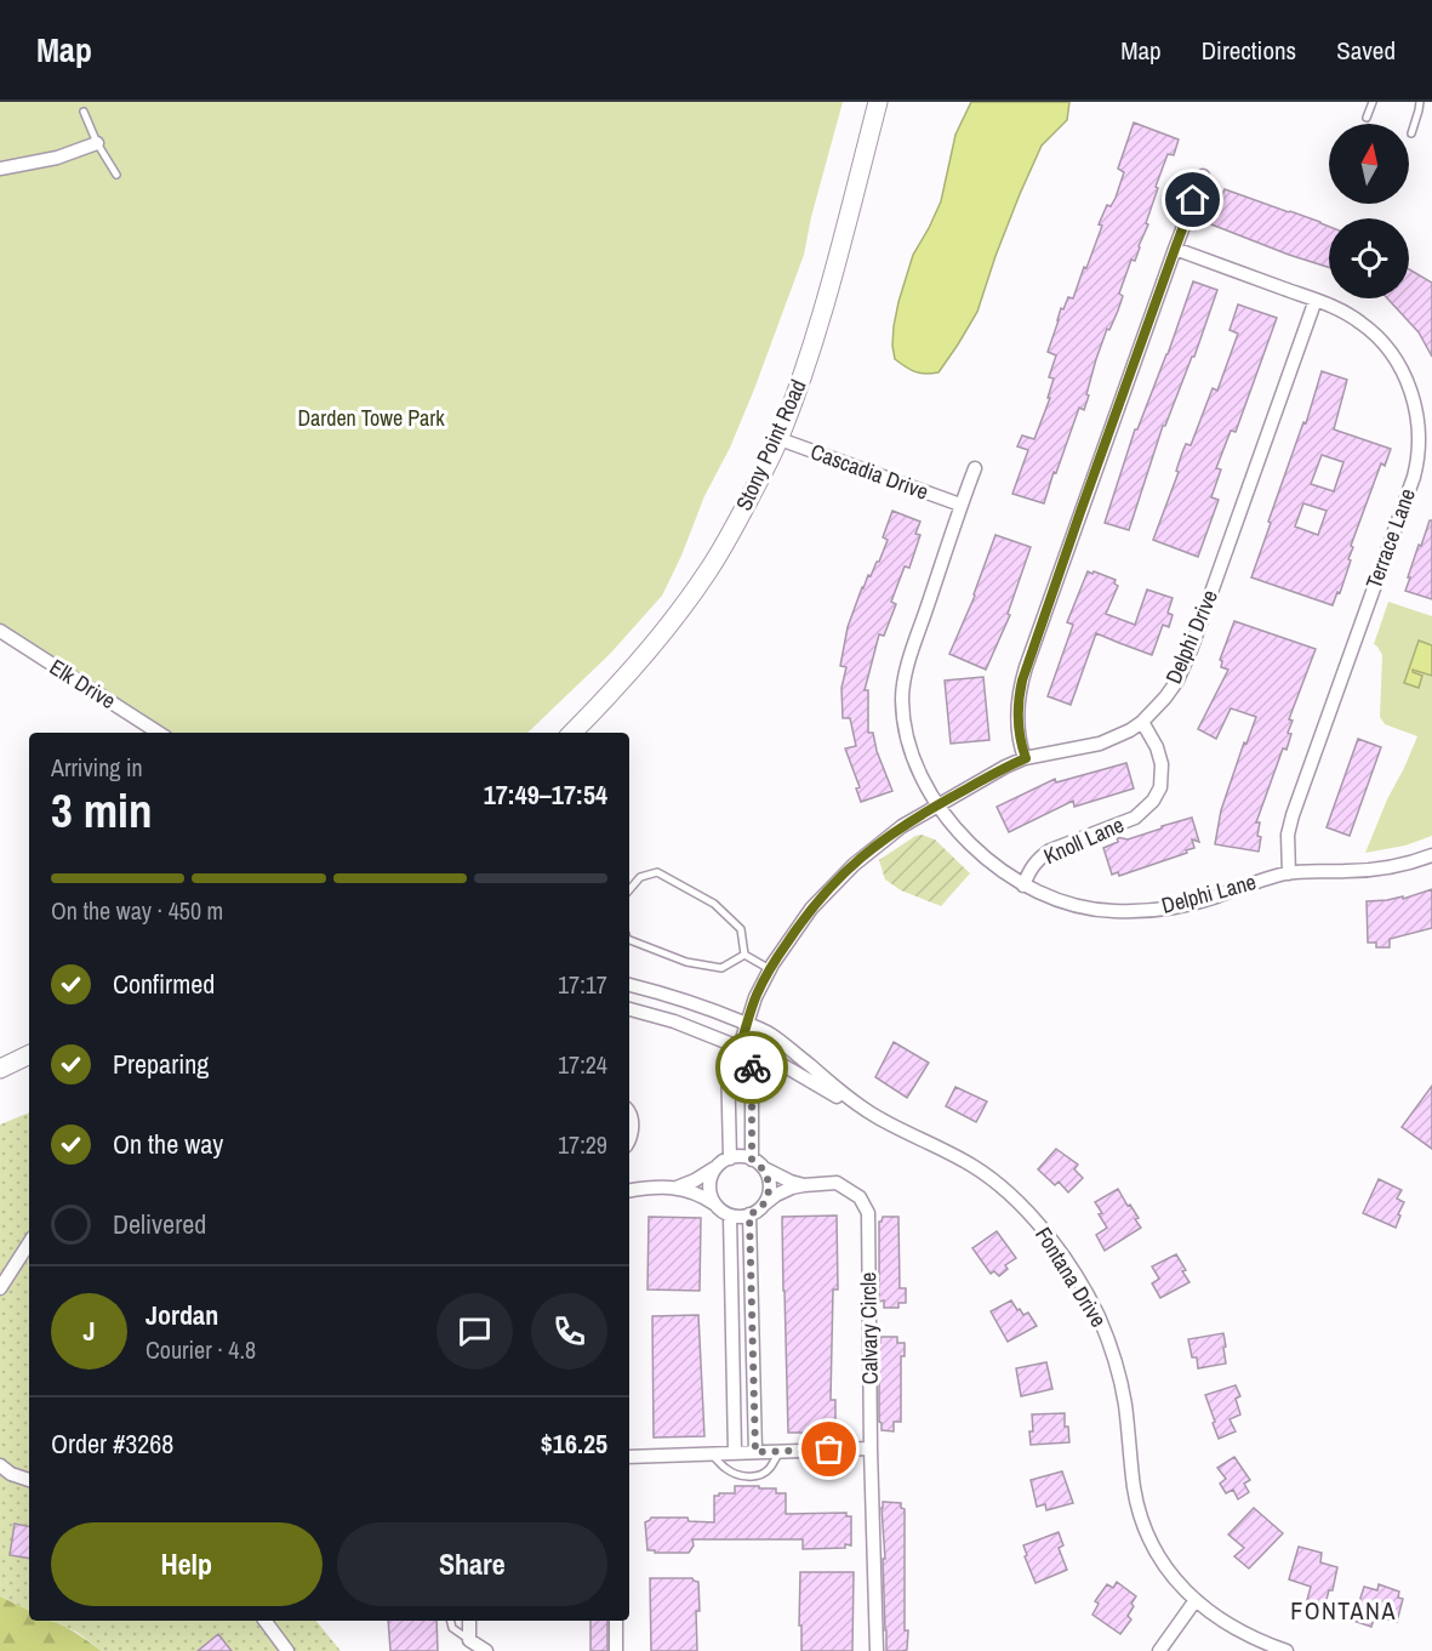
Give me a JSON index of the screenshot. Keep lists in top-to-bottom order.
{
  "streets": {
    "main road": ["Stony Point Road"],
    "street": [
      "Cascadia Drive",
      "Terrace Lane",
      "Delphi Drive",
      "Elk Drive",
      "Knoll Lane",
      "Delphi Lane",
      "Fontana Drive",
      "Calvary Circle"
    ]
  },
  "crossings": [
    ["Stony Point Road", "Cascadia Drive"],
    ["Cascadia Drive", "Delphi Lane"],
    ["Terrace Lane", "Delphi Drive"],
    ["Terrace Lane", "Delphi Lane"],
    ["Delphi Drive", "Knoll Lane"],
    ["Delphi Drive", "Delphi Lane"],
    ["Delphi Drive", "Fontana Drive"],
    ["Delphi Drive", "Calvary Circle"],
    ["Knoll Lane", "Delphi Lane"]
  ],
  "districts": ["FONTANA"],
  "parks": ["Darden Towe Park"],
  "north": "top",
  "page": {
    "header": "Map",
    "nav": ["Map", "Directions", "Saved"],
    "heading": ["3 min", "Arriving in", "17:49–17:54"],
    "panel": [
      "Jordan",
      "Courier · 4.8",
      "Order #3268",
      "$16.25"
    ],
    "bar": "On the way · 450 m",
    "list": [
      ["Confirmed", "17:17"],
      ["Preparing", "17:24"],
      ["On the way", "17:29"],
      "Delivered"
    ],
    "round": "J",
    "buttons": ["Help", "Share"]
  }
}
